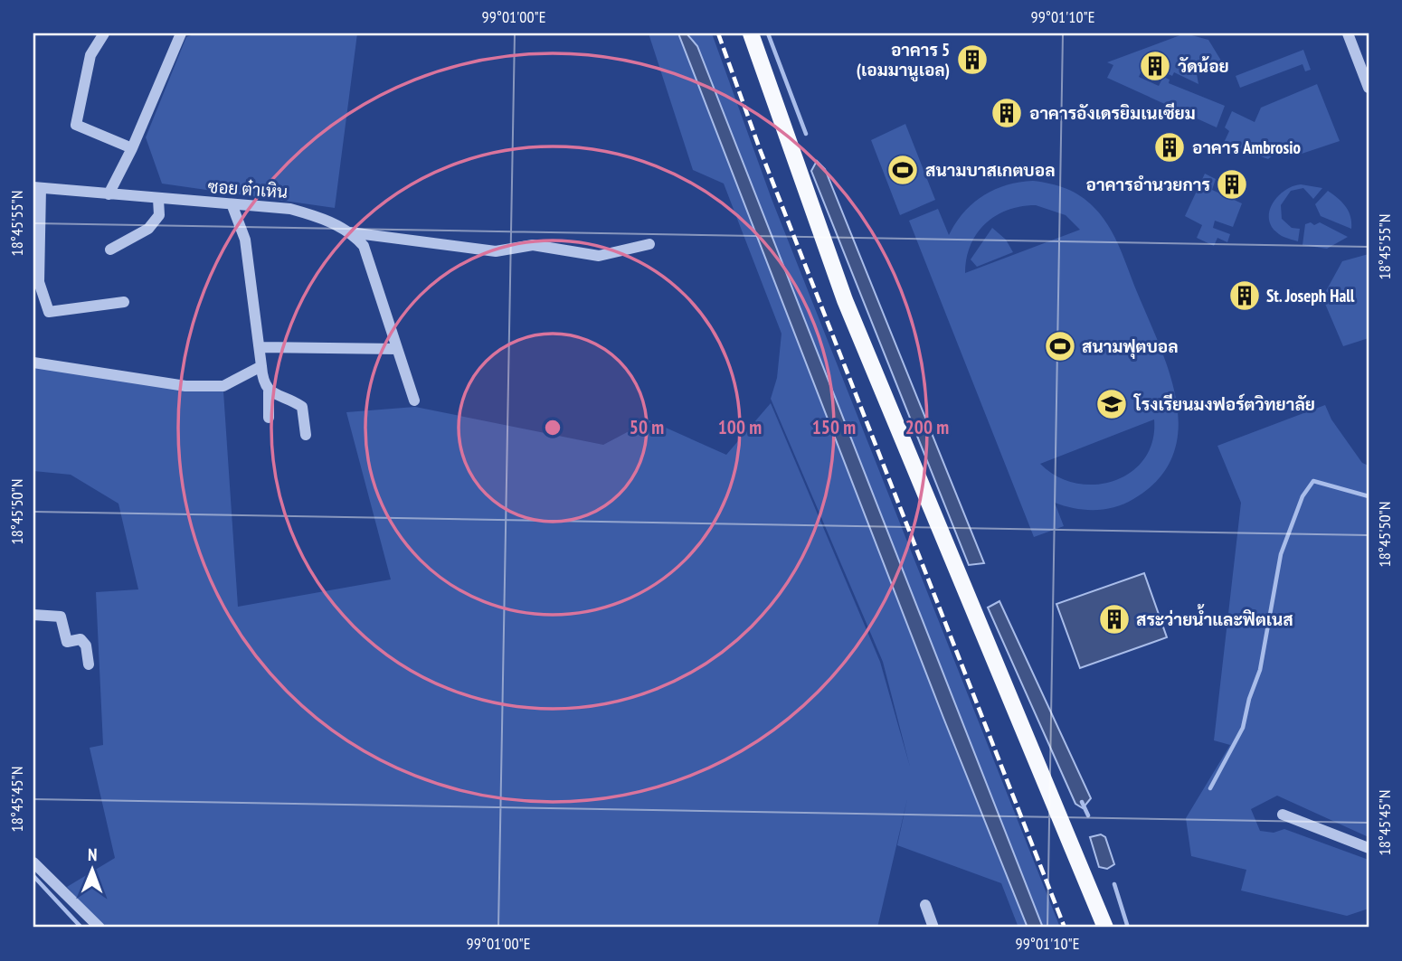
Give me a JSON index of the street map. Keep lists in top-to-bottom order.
{
  "streets": {
    "street": ["ซอย ต๋าเหิน"]
  },
  "places": {
    "building": [
      "อาคาร 5 (เอมมานูเอล)",
      "วัดน้อย",
      "อาคารอังเดรยิมเนเซียม",
      "อาคาร Ambrosio",
      "อาคารอำนวยการ",
      "St. Joseph Hall",
      "สระว่ายน้ำและฟิตเนส"
    ],
    "sports": ["สนามบาสเกตบอล", "สนามฟุตบอล"],
    "school or university": ["โรงเรียนมงฟอร์ตวิทยาลัย"]
  },
  "north": "top",
  "coordinates": [
    "99°01'00\"E",
    "99°01'10\"E",
    "18°45'55\"N",
    "18°45'50\"N",
    "18°45'45\"N"
  ],
  "rings": [
    "50 m",
    "100 m",
    "150 m",
    "200 m"
  ]
}
